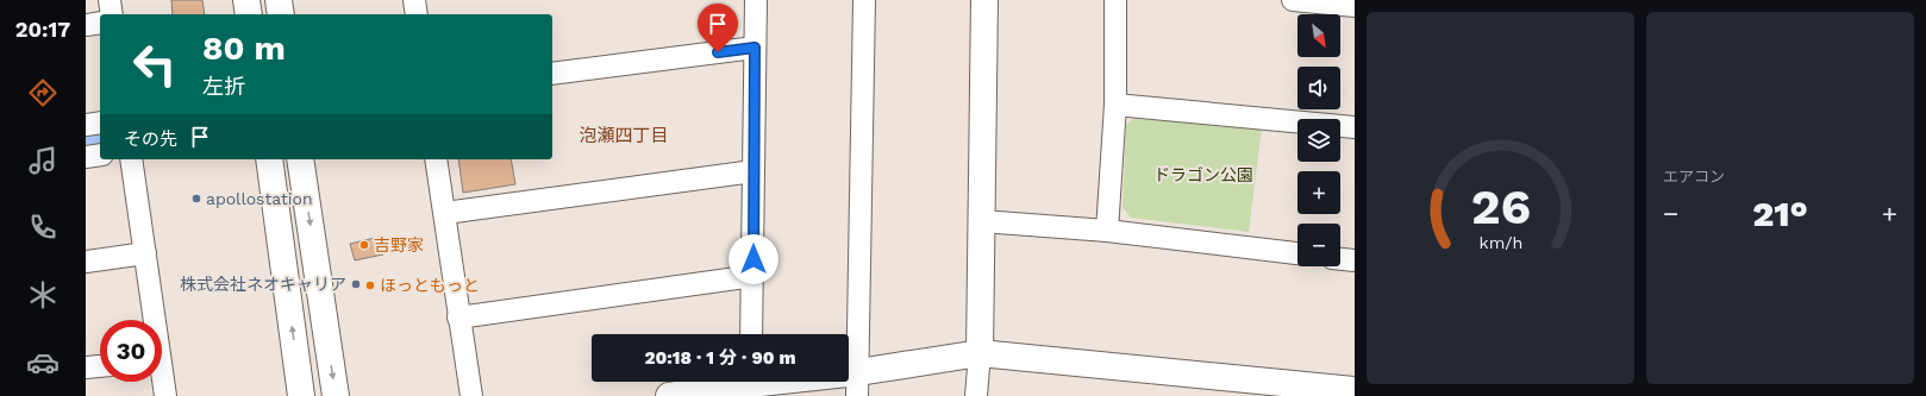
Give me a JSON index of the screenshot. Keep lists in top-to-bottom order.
{
  "districts": ["泡瀬四丁目"],
  "parks": ["ドラゴン公園"],
  "places": [
    "apollostation",
    "吉野家",
    "株式会社ネオキャリア",
    "ほっともっと"
  ],
  "north": "bottom right",
  "page": {
    "tabs": "20:17",
    "tile": "エアコン",
    "map_buttons": ["+", "−"],
    "turn": ["80 m", "左折"],
    "then": "その先",
    "heat": ["−", "21°", "+"],
    "limit": "30",
    "trip": "20:18 · 1 分 · 90 m",
    "gauge": ["26", "km/h"]
  }
}
